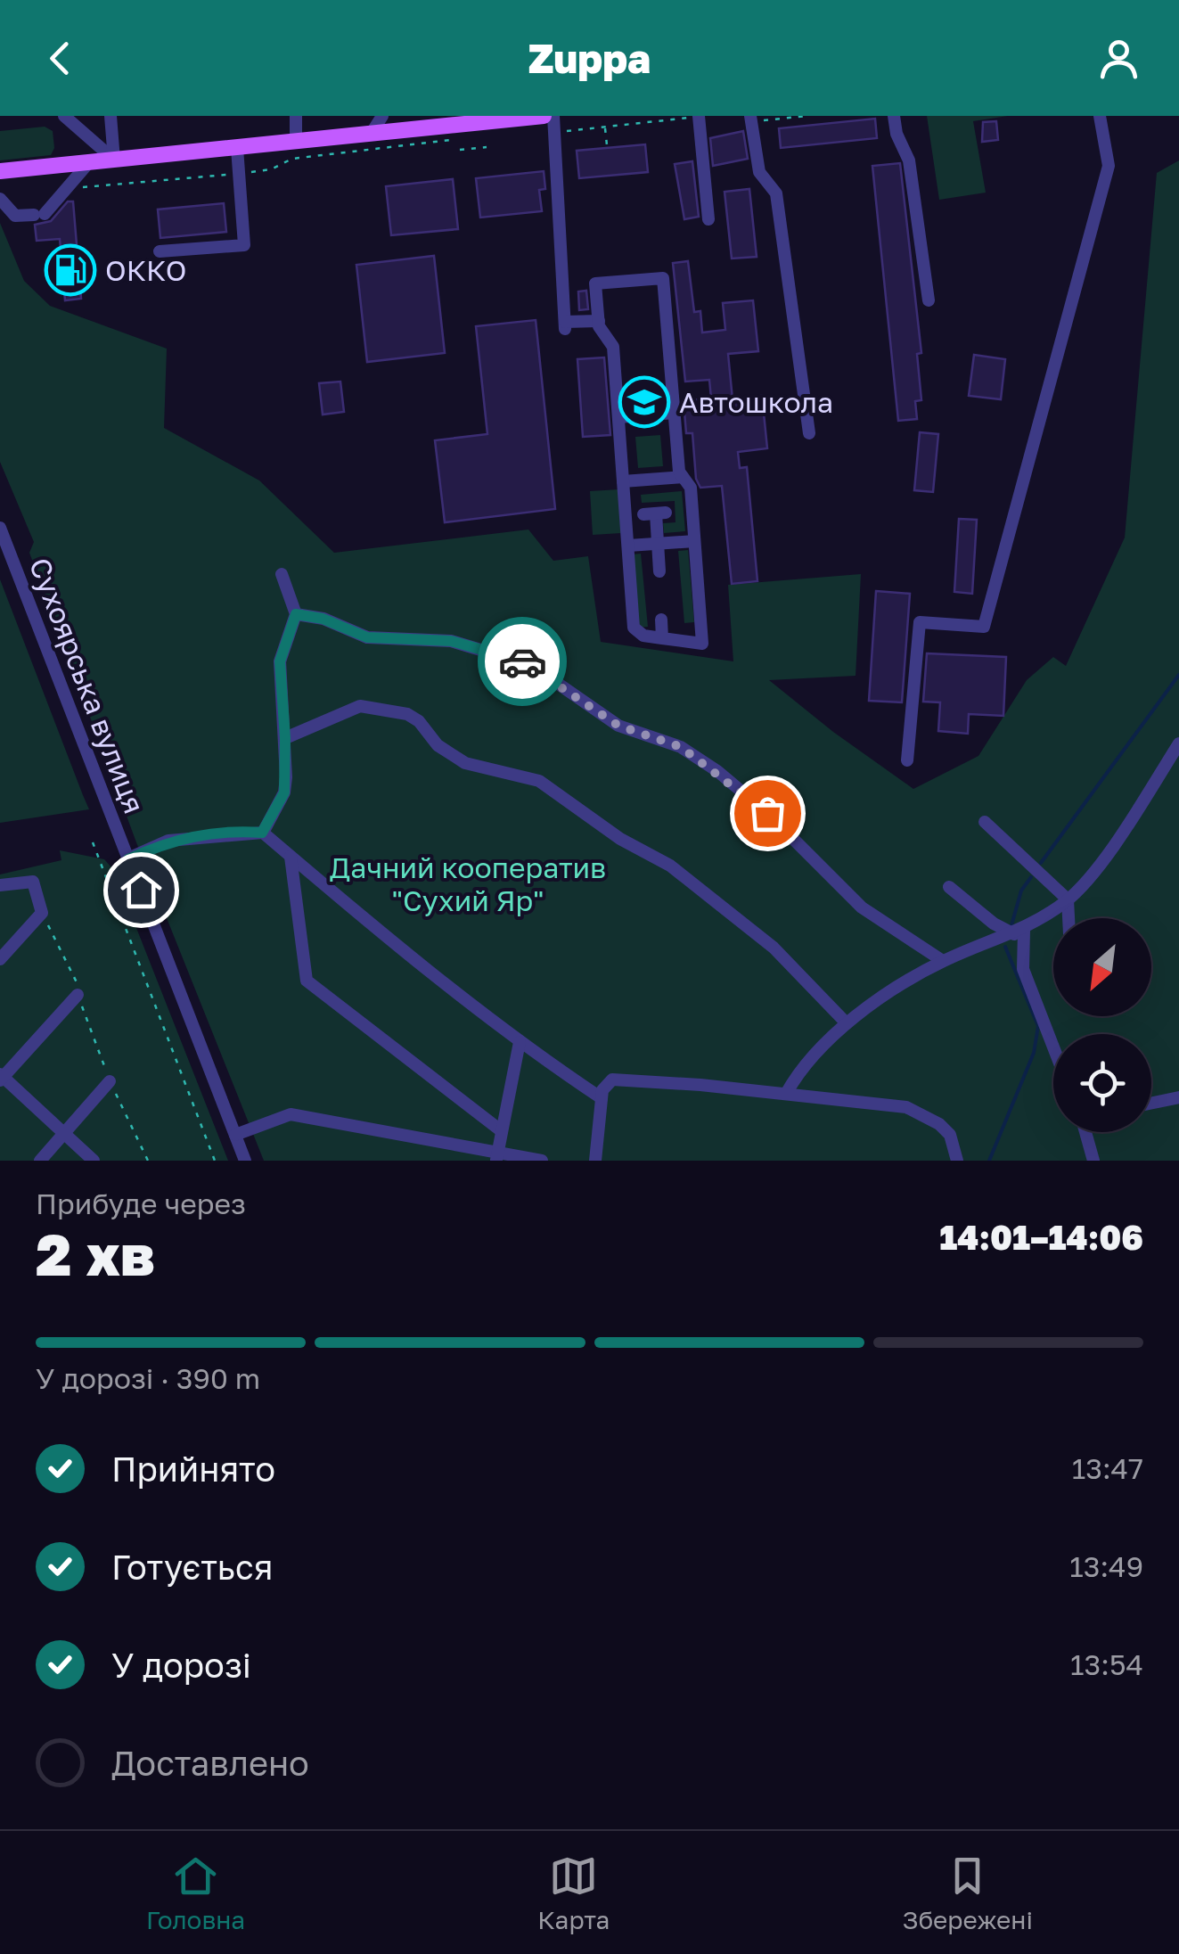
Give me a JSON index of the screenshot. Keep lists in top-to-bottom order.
{
  "streets": {
    "street": ["Сухоярська вулиця"]
  },
  "parks": ["Дачний кооператив \"Сухий Яр\""],
  "places": {
    "fuel station": ["ОККО"],
    "school or university": ["Автошкола"]
  },
  "north": "bottom left",
  "page": {
    "header": "Zuppa",
    "heading": ["2 хв", "Прибуде через", "14:01–14:06"],
    "bar": "У дорозі · 390 m",
    "list": [
      ["Прийнято", "13:47"],
      ["Готується", "13:49"],
      ["У дорозі", "13:54"],
      "Доставлено"
    ],
    "tabs": ["Головна", "Карта", "Збережені"]
  }
}
